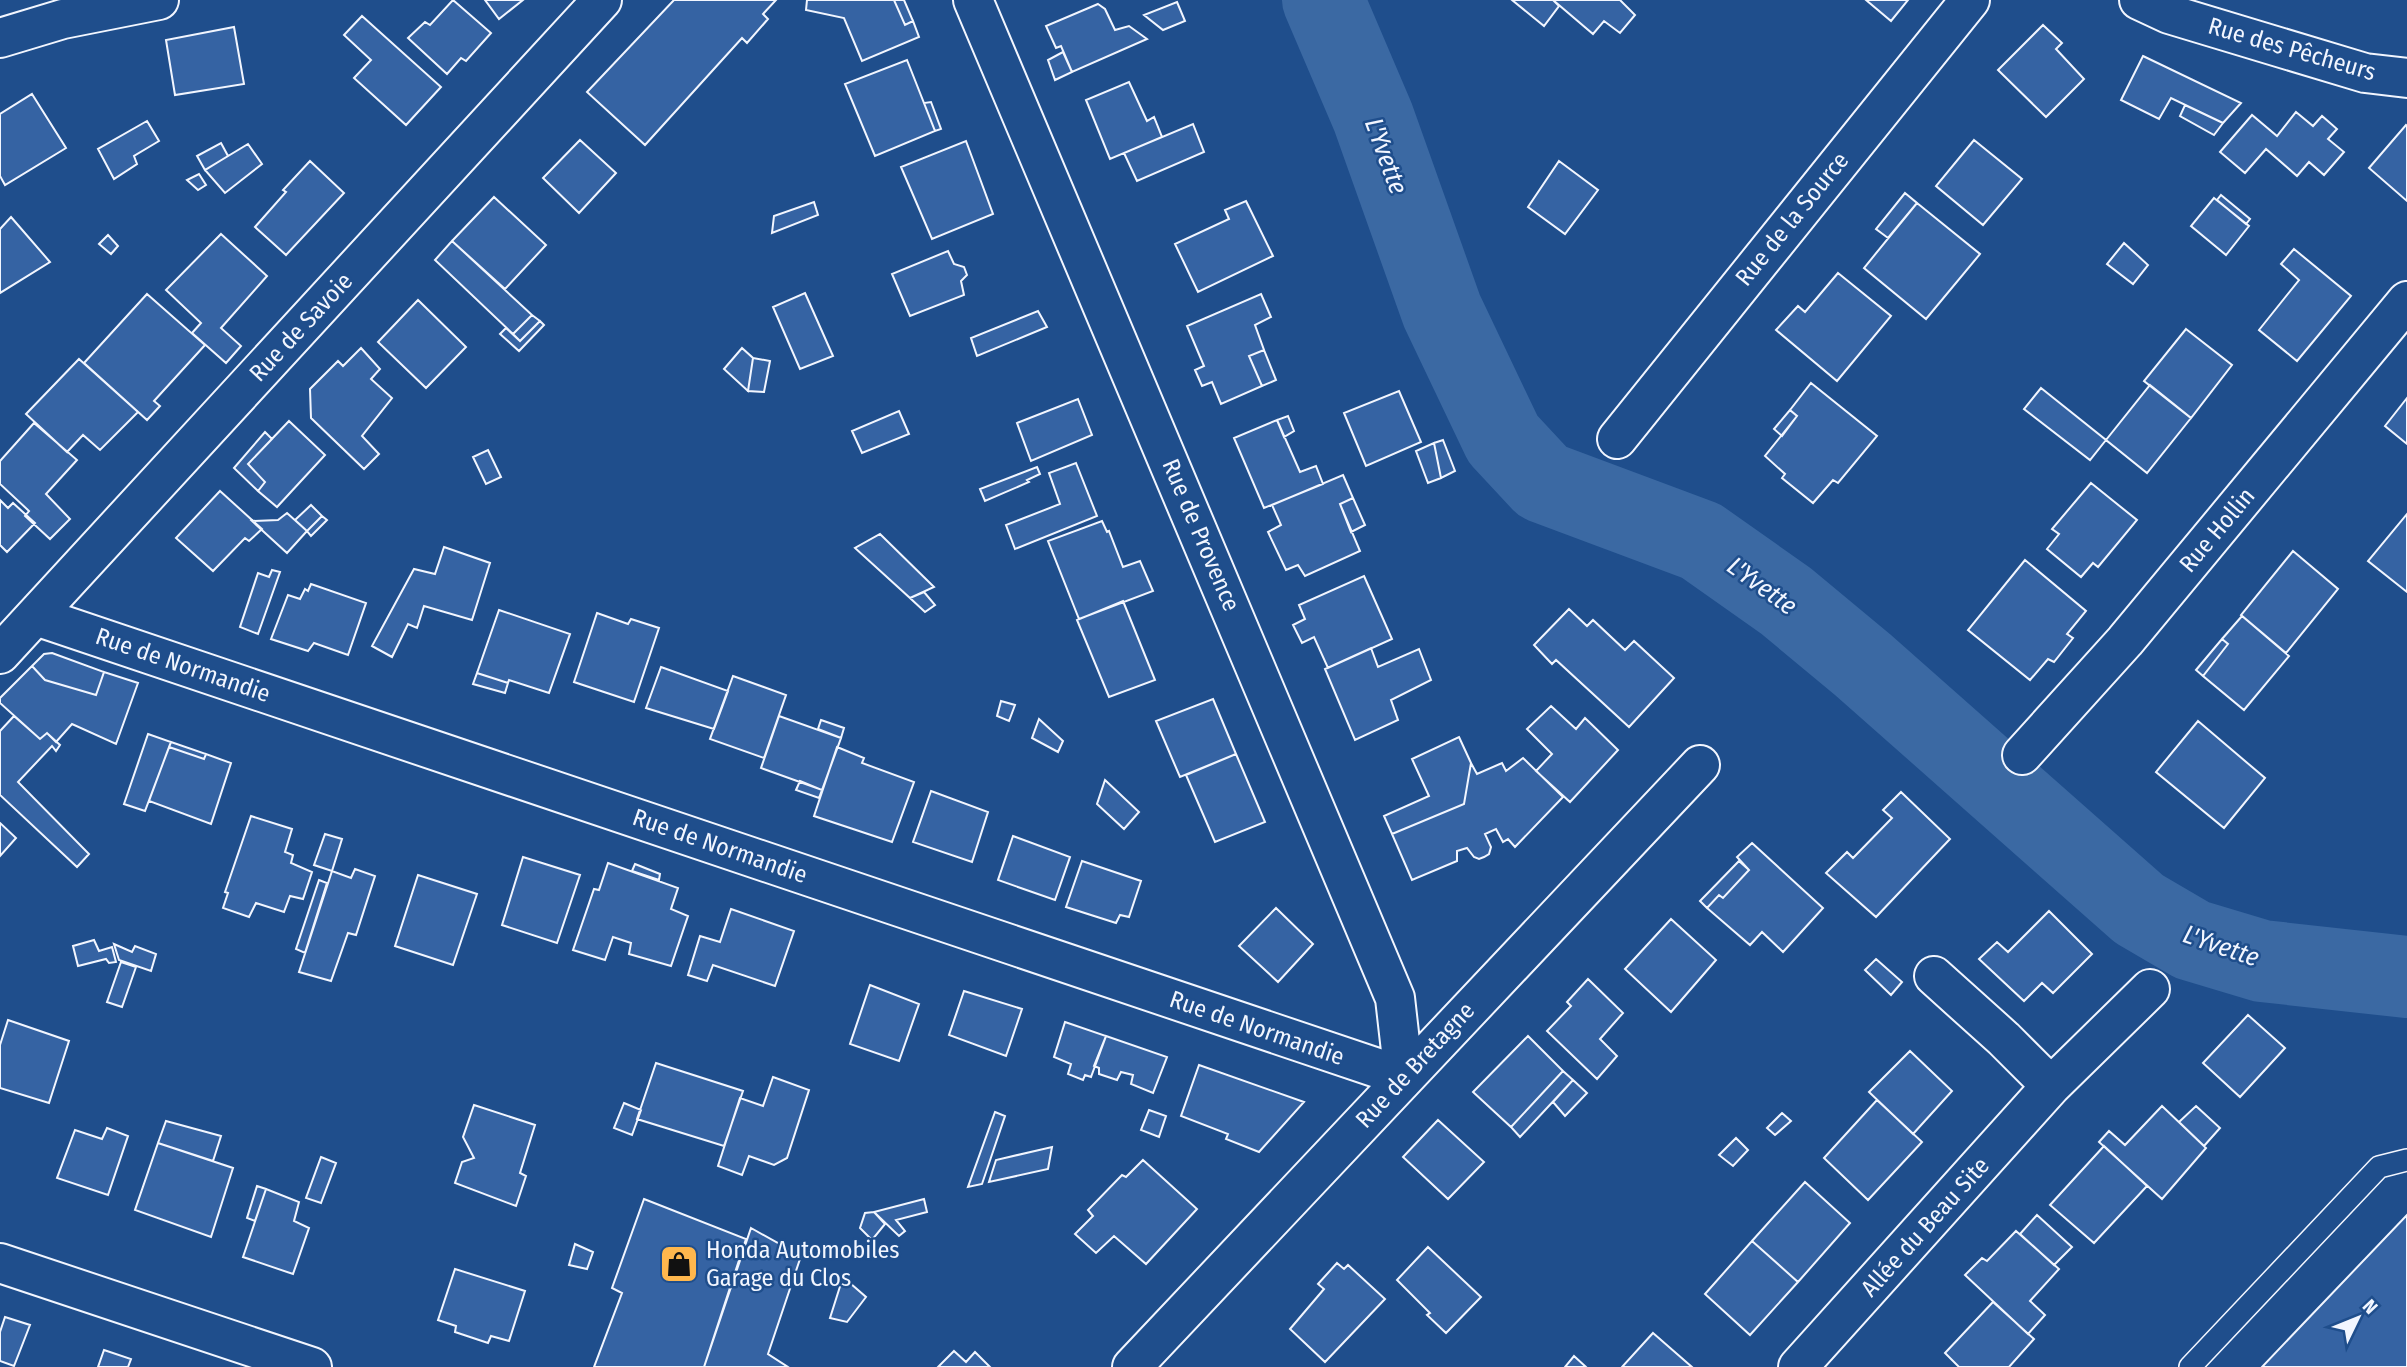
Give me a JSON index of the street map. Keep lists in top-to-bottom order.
{
  "streets": {
    "street": [
      "Rue des Pêcheurs",
      "Rue de la Source",
      "Rue de Savoie",
      "Rue Hollin",
      "Rue de Provence",
      "Rue de Normandie",
      "Rue de Bretagne",
      "Allée du Beau Site"
    ]
  },
  "crossings": [
    ["Rue de Savoie", "Rue de Normandie"],
    ["Rue de Provence", "Rue de Normandie"],
    ["Rue de Provence", "Rue de Bretagne"],
    ["Rue de Normandie", "Rue de Bretagne"]
  ],
  "water": ["L'Yvette"],
  "places": {
    "shop": ["Honda Automobiles Garage du Clos"]
  },
  "north": "top right"
}
